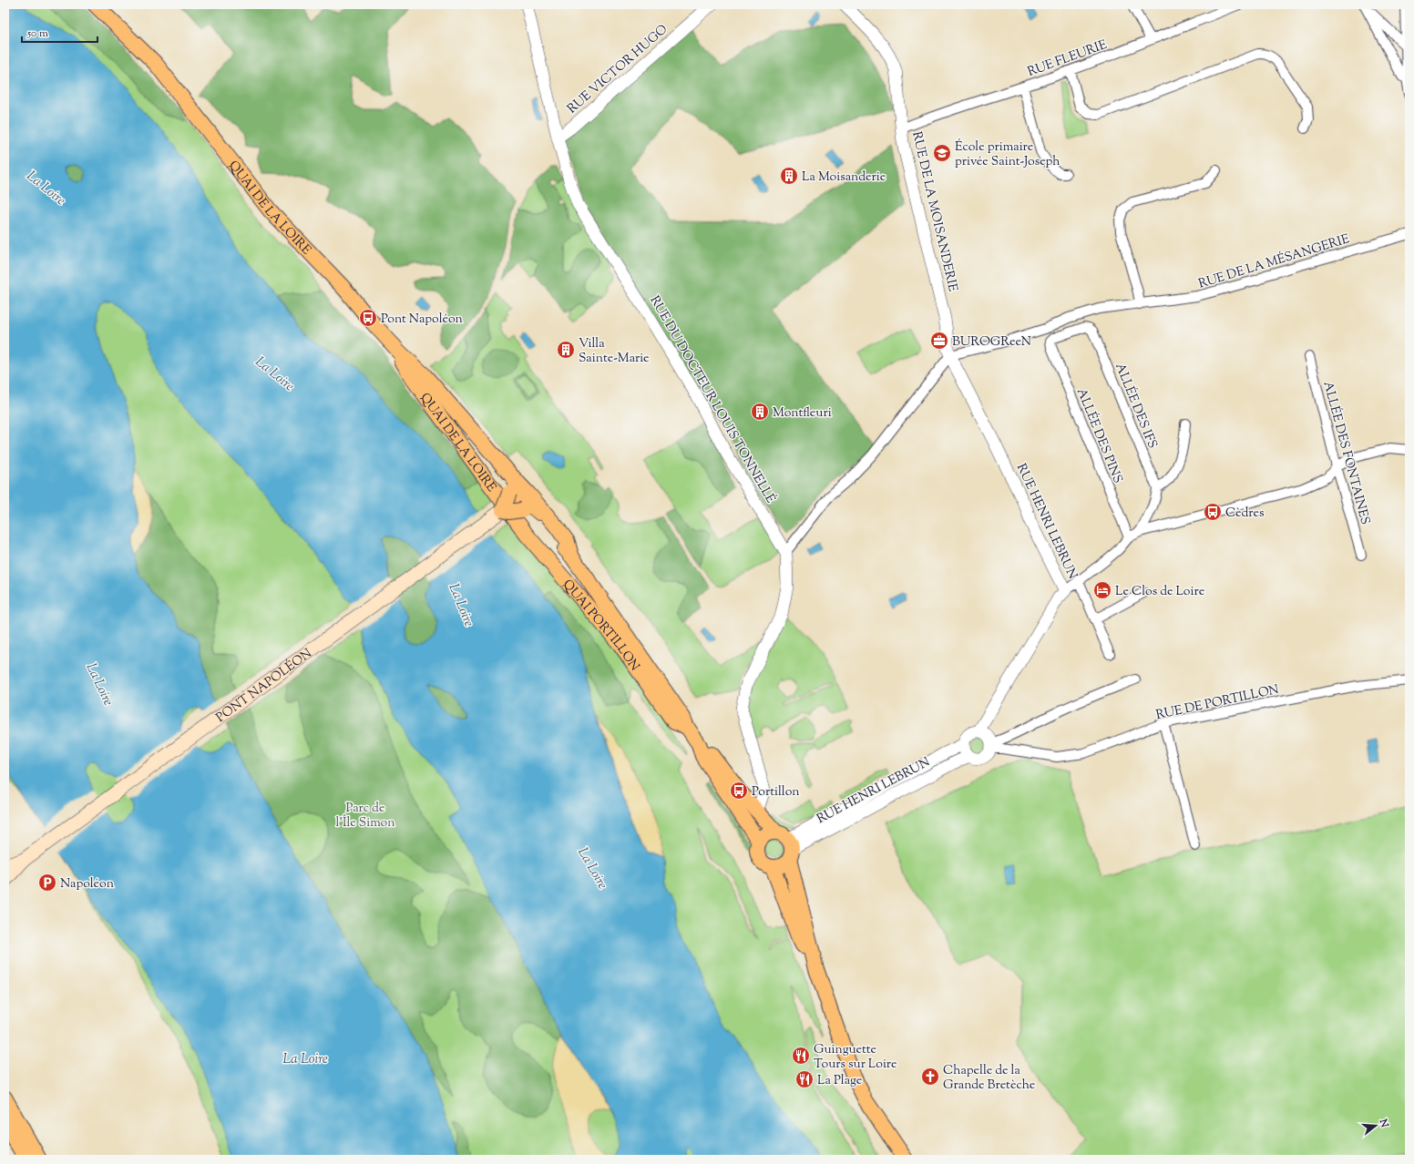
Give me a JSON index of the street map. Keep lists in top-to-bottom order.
{
  "streets": {
    "main road": ["QUAI DE LA LOIRE", "QUAI PORTILLON", "PONT NAPOLÉON"],
    "street": [
      "RUE FLEURIE",
      "RUE VICTOR HUGO",
      "RUE DE LA MOISANDERIE",
      "RUE DE LA MÉSANGERIE",
      "RUE DU DOCTEUR LOUIS TONNELLÉ",
      "ALLÉE DES IFS",
      "ALLÉE DES PINS",
      "ALLÉE DES FONTAINES",
      "RUE HENRI LEBRUN",
      "RUE DE PORTILLON"
    ]
  },
  "crossings": [
    ["RUE FLEURIE", "RUE DE LA MOISANDERIE"],
    ["RUE VICTOR HUGO", "RUE DU DOCTEUR LOUIS TONNELLÉ"],
    ["QUAI DE LA LOIRE", "QUAI PORTILLON"],
    ["QUAI DE LA LOIRE", "PONT NAPOLÉON"],
    ["RUE DE LA MOISANDERIE", "RUE DE LA MÉSANGERIE"],
    ["RUE DE LA MOISANDERIE", "RUE HENRI LEBRUN"],
    ["RUE DE LA MÉSANGERIE", "RUE HENRI LEBRUN"],
    ["ALLÉE DES IFS", "ALLÉE DES PINS"],
    ["RUE HENRI LEBRUN", "RUE DE PORTILLON"],
    ["QUAI PORTILLON", "PONT NAPOLÉON"]
  ],
  "water": ["La Loire"],
  "parks": ["Parc de l'Île Simon"],
  "places": {
    "school or university": ["École primaire privée Saint-Joseph"],
    "building": ["La Moisanderie", "Villa Sainte-Marie", "Montfleuri"],
    "bus stop": ["Pont Napoléon", "Cèdres", "Portillon"],
    "office": ["BUROGReeN"],
    "hotel": ["Le Clos de Loire"],
    "parking": ["Napoléon"],
    "restaurant": ["Guinguette Tours sur Loire", "La Plage"],
    "church": ["Chapelle de la Grande Bretèche"]
  },
  "scale_bar": "50 m",
  "north": "right"
}
